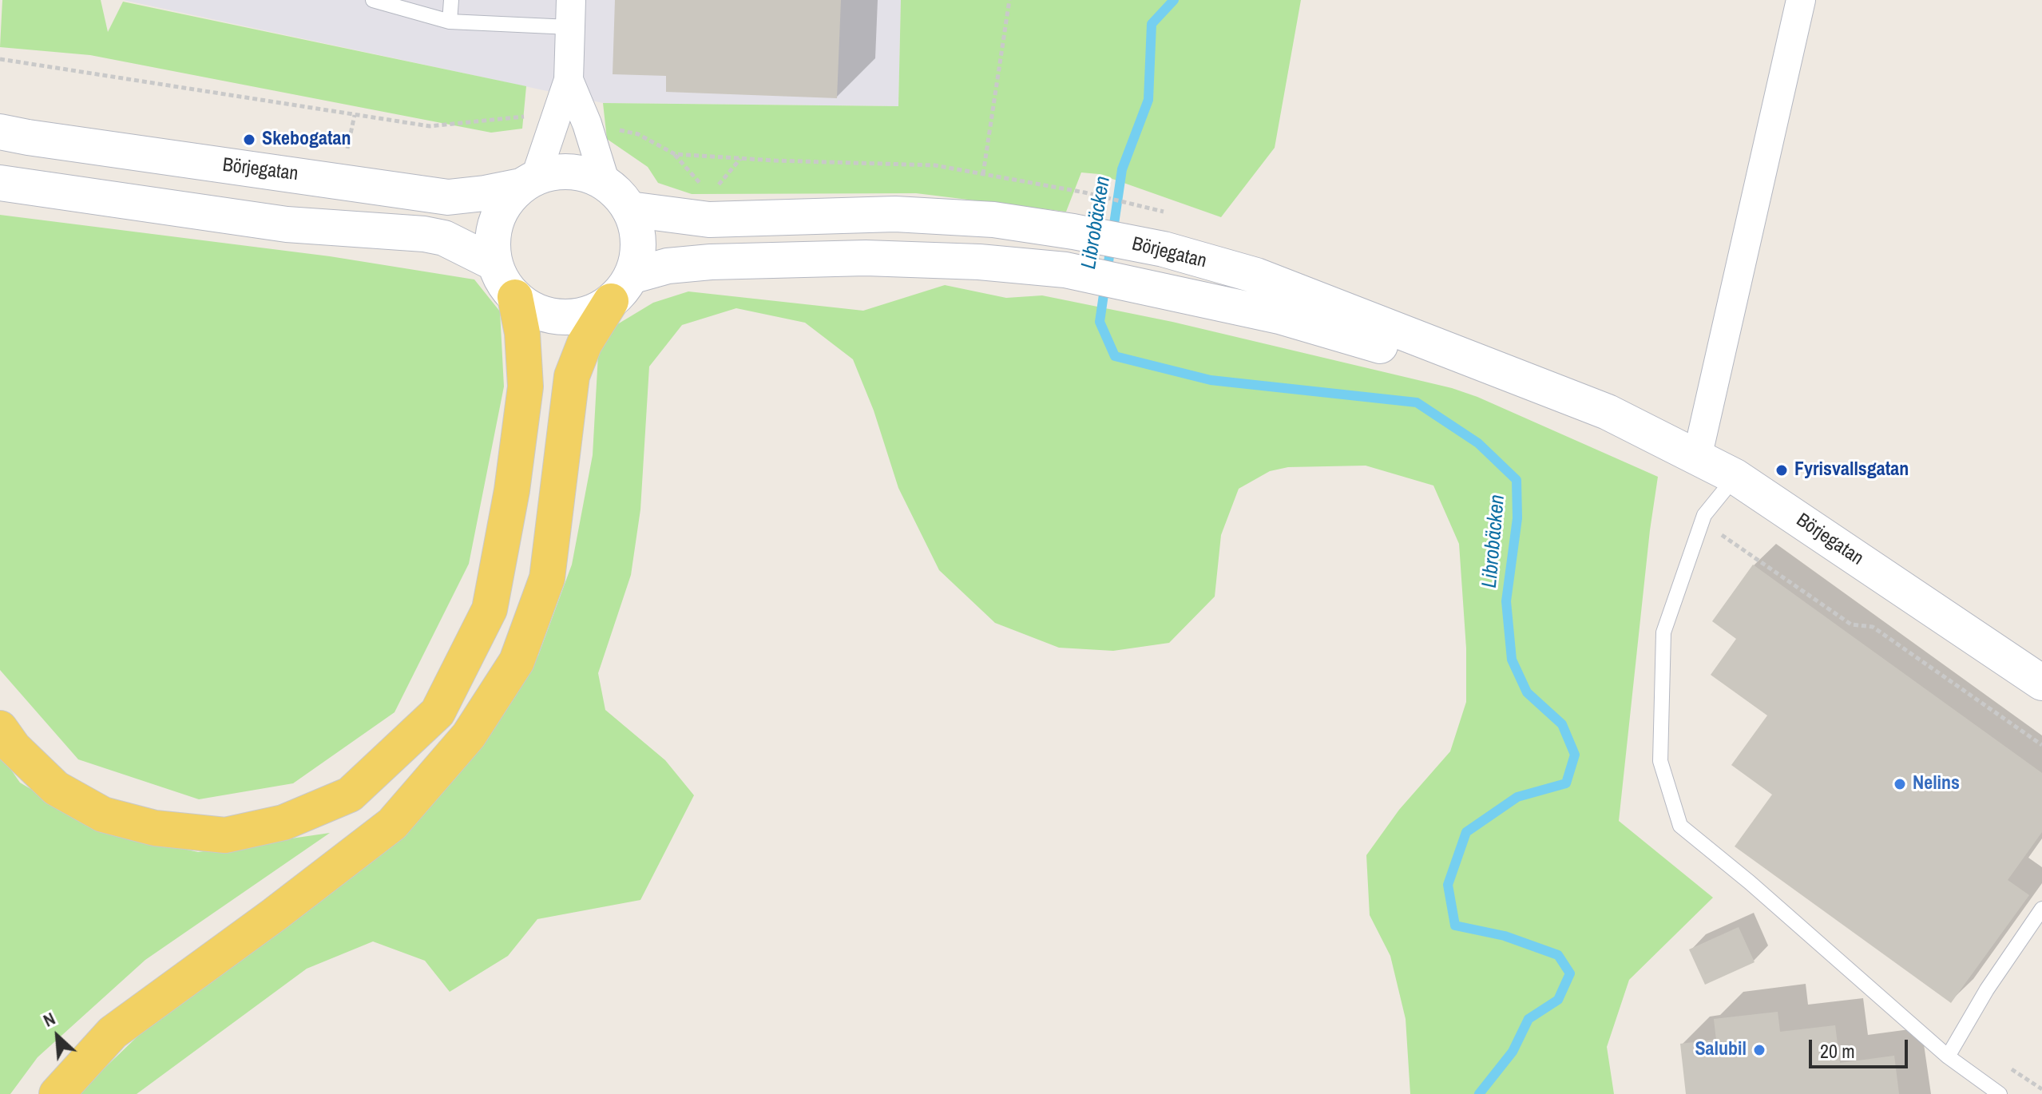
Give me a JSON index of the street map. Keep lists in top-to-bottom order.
{
  "streets": {
    "street": ["Börjegatan"]
  },
  "water": ["Librobäcken"],
  "places": [
    "Skebogatan",
    "Fyrisvallsgatan",
    "Nelins",
    "Salubil"
  ],
  "scale_bar": "20 m",
  "north": "top left"
}
